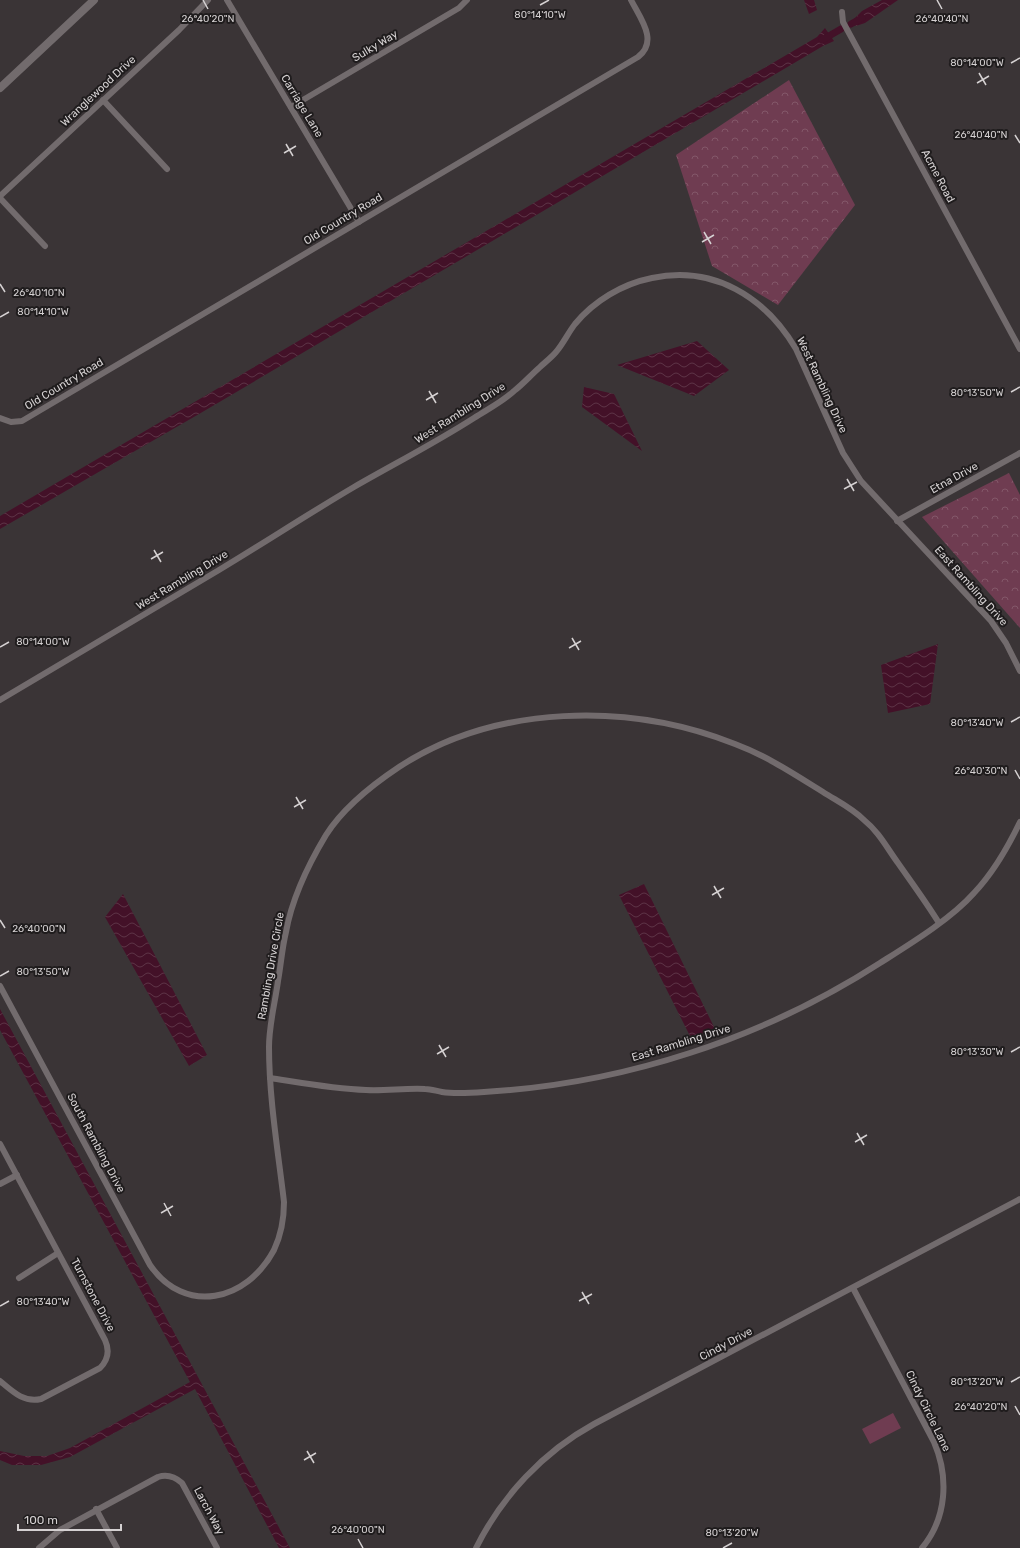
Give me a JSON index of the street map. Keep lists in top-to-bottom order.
{
  "streets": {
    "street": [
      "Sulky Way",
      "Wranglewood Drive",
      "Carriage Lane",
      "Acme Road",
      "Old Country Road",
      "West Rambling Drive",
      "Etna Drive",
      "East Rambling Drive",
      "Rambling Drive Circle",
      "South Rambling Drive",
      "Turnstone Drive",
      "Cindy Drive",
      "Cindy Circle Lane",
      "Larch Way"
    ]
  },
  "crossings": [
    ["Sulky Way", "Carriage Lane"],
    ["Carriage Lane", "Old Country Road"],
    ["West Rambling Drive", "Etna Drive"],
    ["West Rambling Drive", "East Rambling Drive"],
    ["Etna Drive", "East Rambling Drive"],
    ["East Rambling Drive", "Rambling Drive Circle"],
    ["Rambling Drive Circle", "South Rambling Drive"],
    ["Cindy Drive", "Cindy Circle Lane"]
  ],
  "scale_bar": "100 m",
  "coordinates": [
    "80°14'10\"W",
    "26°40'20\"N",
    "26°40'40\"N",
    "80°14'00\"W",
    "26°40'10\"N",
    "80°13'50\"W",
    "80°13'40\"W",
    "26°40'30\"N",
    "26°40'00\"N",
    "80°13'30\"W",
    "80°13'20\"W"
  ]
}
